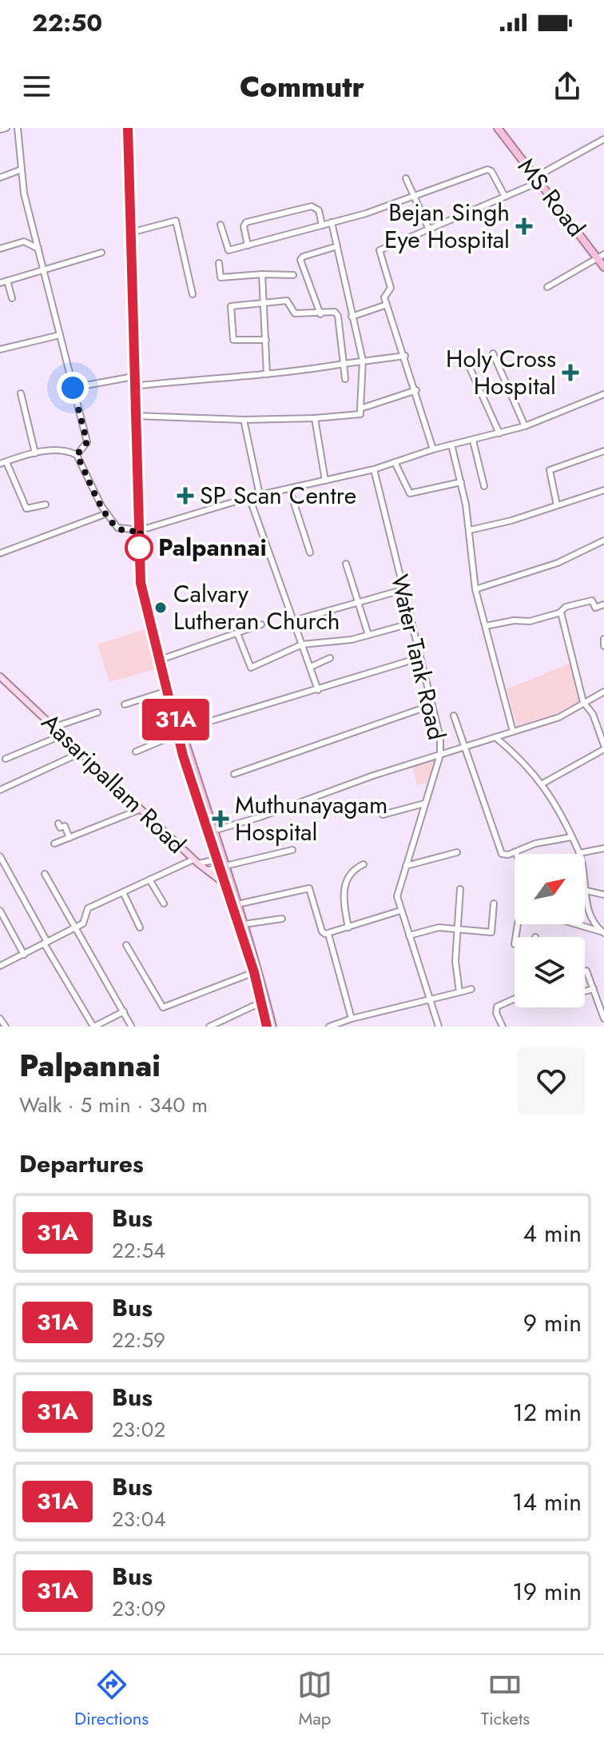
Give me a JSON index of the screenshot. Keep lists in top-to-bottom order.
{
  "streets": {
    "highway": ["MS Road"],
    "main road": ["Aasaripallam Road"],
    "street": ["Water Tank Road"]
  },
  "places": {
    "health": [
      "Bejan Singh Eye Hospital",
      "Holy Cross Hospital",
      "SP Scan Centre",
      "Muthunayagam Hospital"
    ],
    "other": ["Palpannai", "Calvary Lutheran Church"]
  },
  "lines": ["bus line 31A"],
  "north": "top right",
  "page": {
    "status": "22:50",
    "header": "Commutr",
    "on_map": "31A",
    "heading": [
      ["Palpannai", "Walk · 5 min · 340 m"],
      "Departures"
    ],
    "list": [
      {
        "mark": "31A",
        "name": "Bus",
        "note": "22:54",
        "value": "4 min"
      },
      {
        "mark": "31A",
        "name": "Bus",
        "note": "22:59",
        "value": "9 min"
      },
      {
        "mark": "31A",
        "name": "Bus",
        "note": "23:02",
        "value": "12 min"
      },
      {
        "mark": "31A",
        "name": "Bus",
        "note": "23:04",
        "value": "14 min"
      },
      {
        "mark": "31A",
        "name": "Bus",
        "note": "23:09",
        "value": "19 min"
      }
    ],
    "tabs": ["Directions", "Map", "Tickets"]
  }
}
